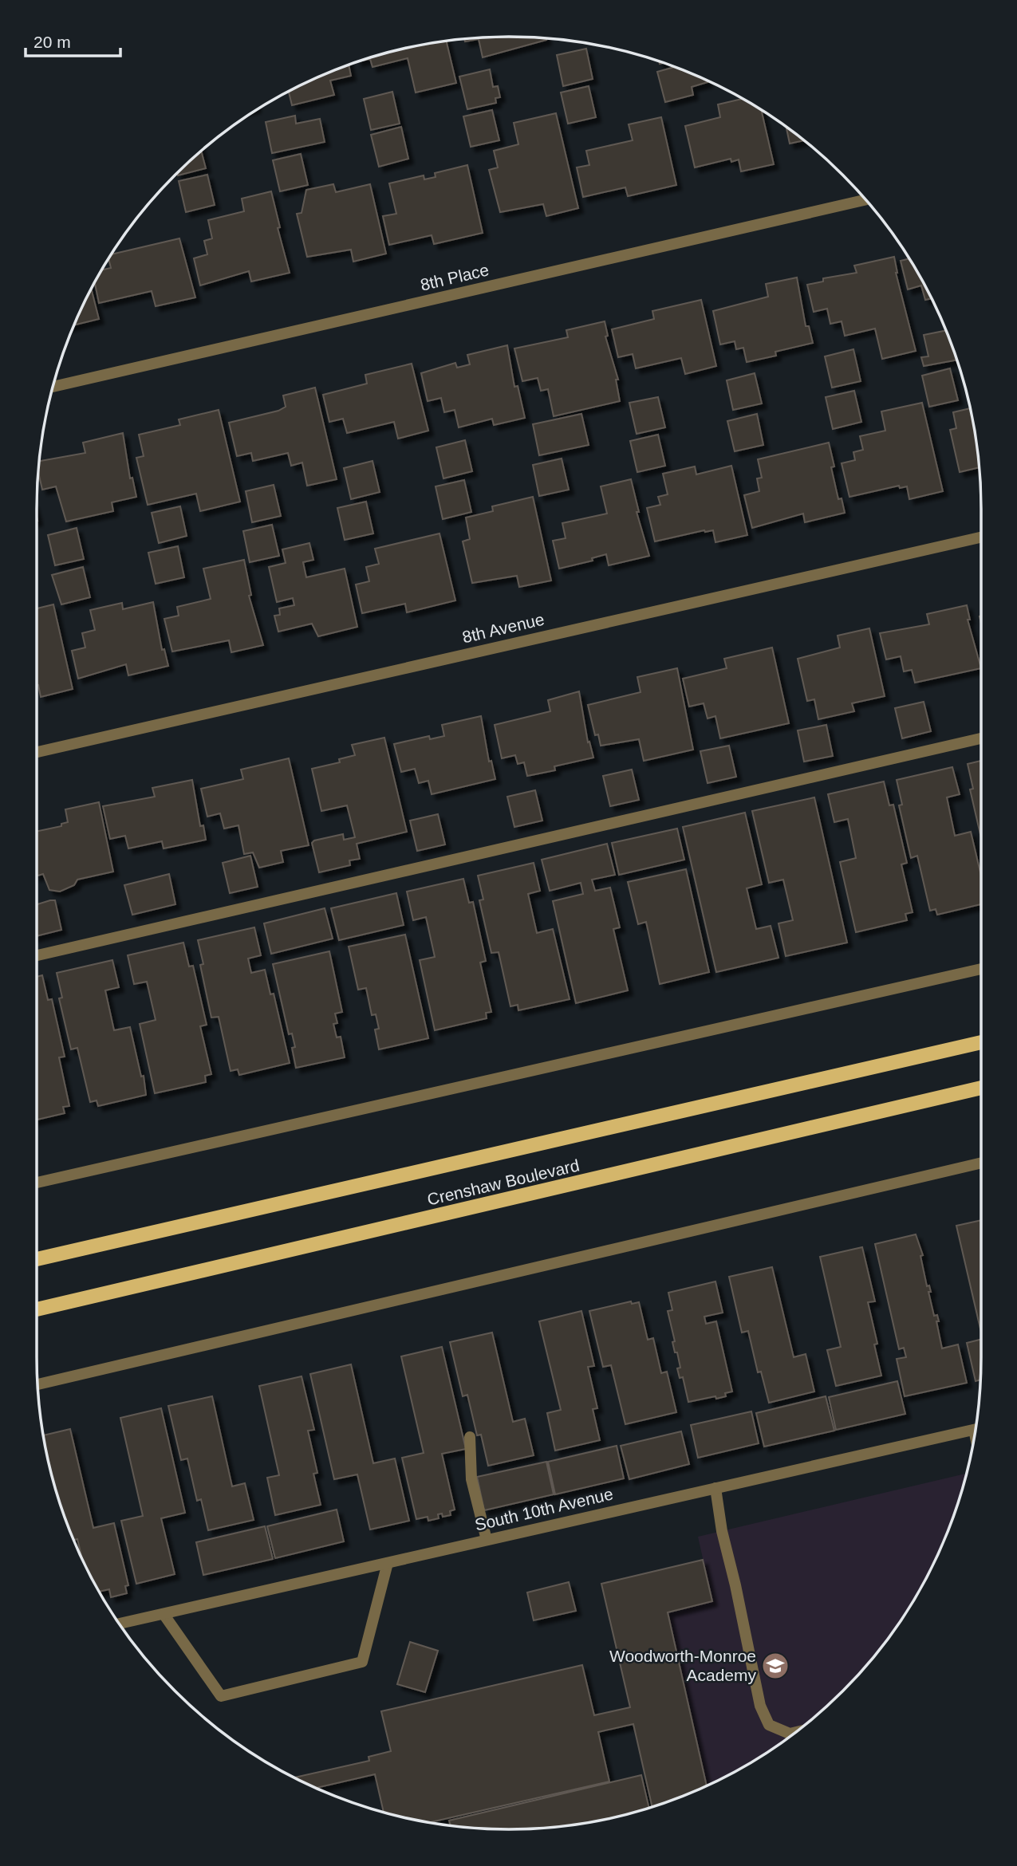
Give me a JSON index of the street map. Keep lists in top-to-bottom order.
{
  "streets": {
    "main road": ["Crenshaw Boulevard"],
    "street": ["8th Place", "8th Avenue", "South 10th Avenue"]
  },
  "places": {
    "school or university": ["Woodworth-Monroe Academy"]
  },
  "scale_bar": "20 m"
}
